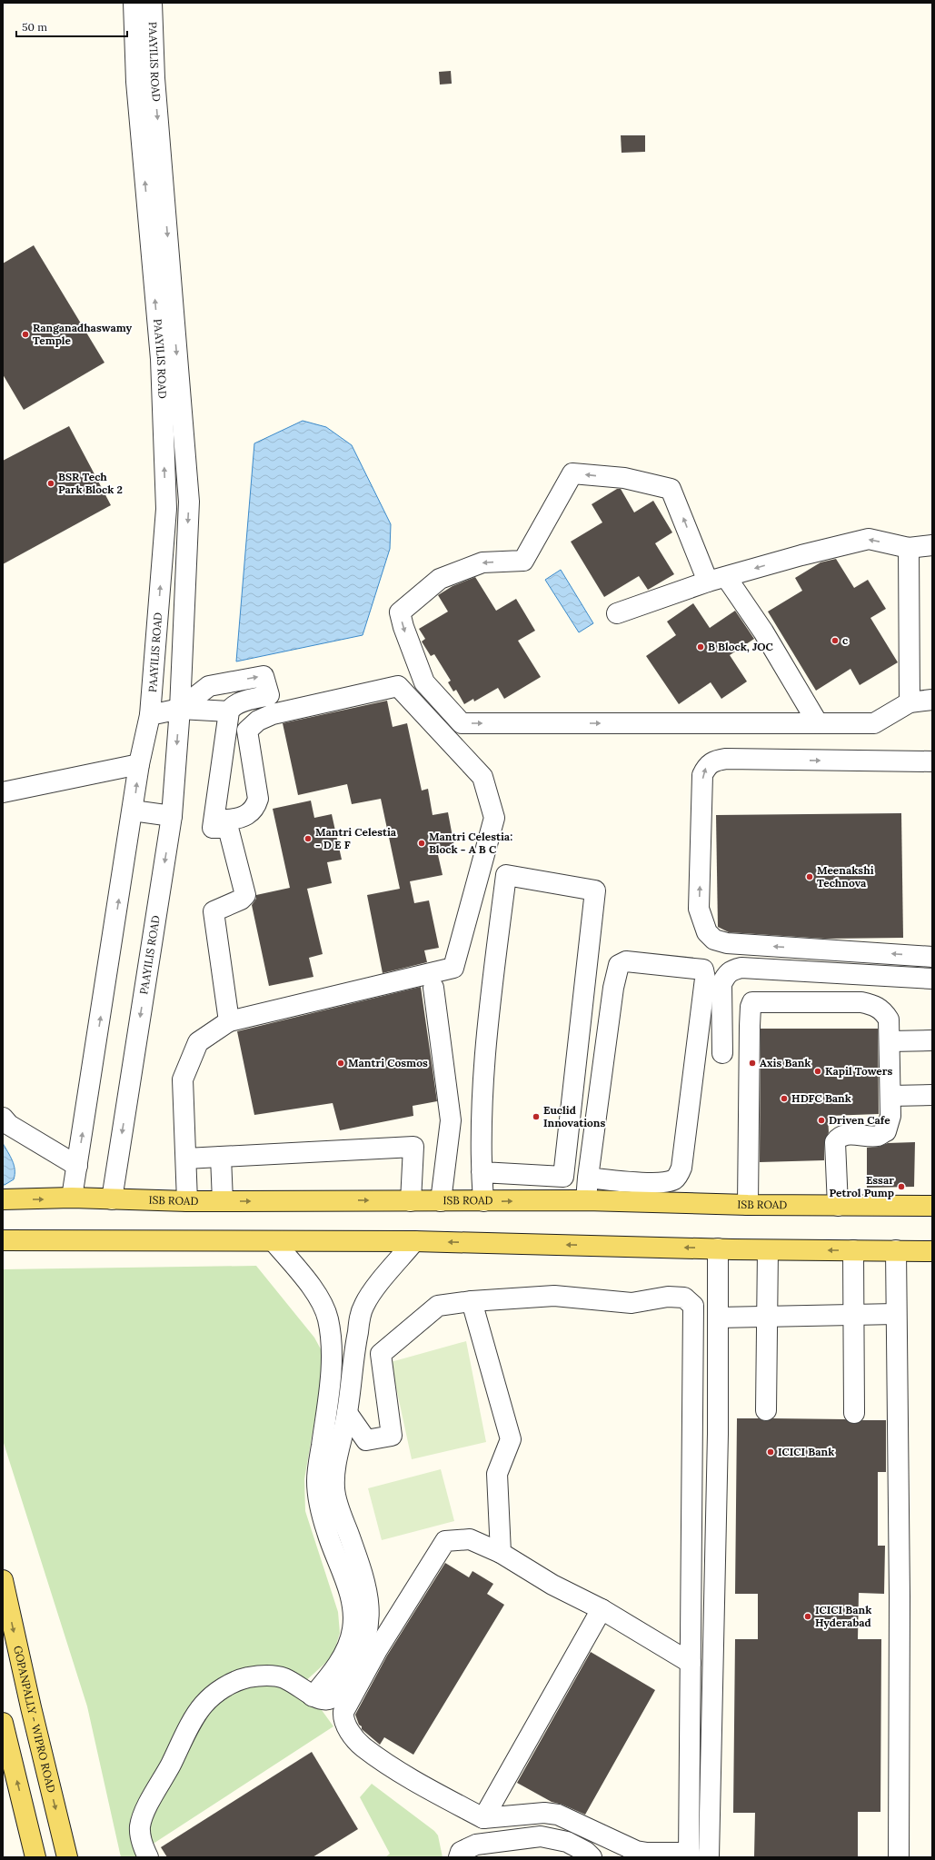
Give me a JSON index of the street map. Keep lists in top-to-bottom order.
{
  "streets": {
    "main road": ["ISB ROAD", "GOPANPALLY - WIPRO ROAD"],
    "street": ["PAAYILIS ROAD"]
  },
  "crossings": [
    ["PAAYILIS ROAD", "ISB ROAD"]
  ],
  "places": [
    "Ranganadhaswamy Temple",
    "BSR Tech Park Block 2",
    "c",
    "B Block, JOC",
    "Mantri Celestia - D E F",
    "Mantri Celestia: Block - A B C",
    "Meenakshi Technova",
    "Mantri Cosmos",
    "Axis Bank",
    "Kapil Towers",
    "HDFC Bank",
    "Euclid Innovations",
    "Driven Cafe",
    "Essar Petrol Pump",
    "ICICI Bank",
    "ICICI Bank Hyderabad"
  ],
  "scale_bar": "50 m"
}
